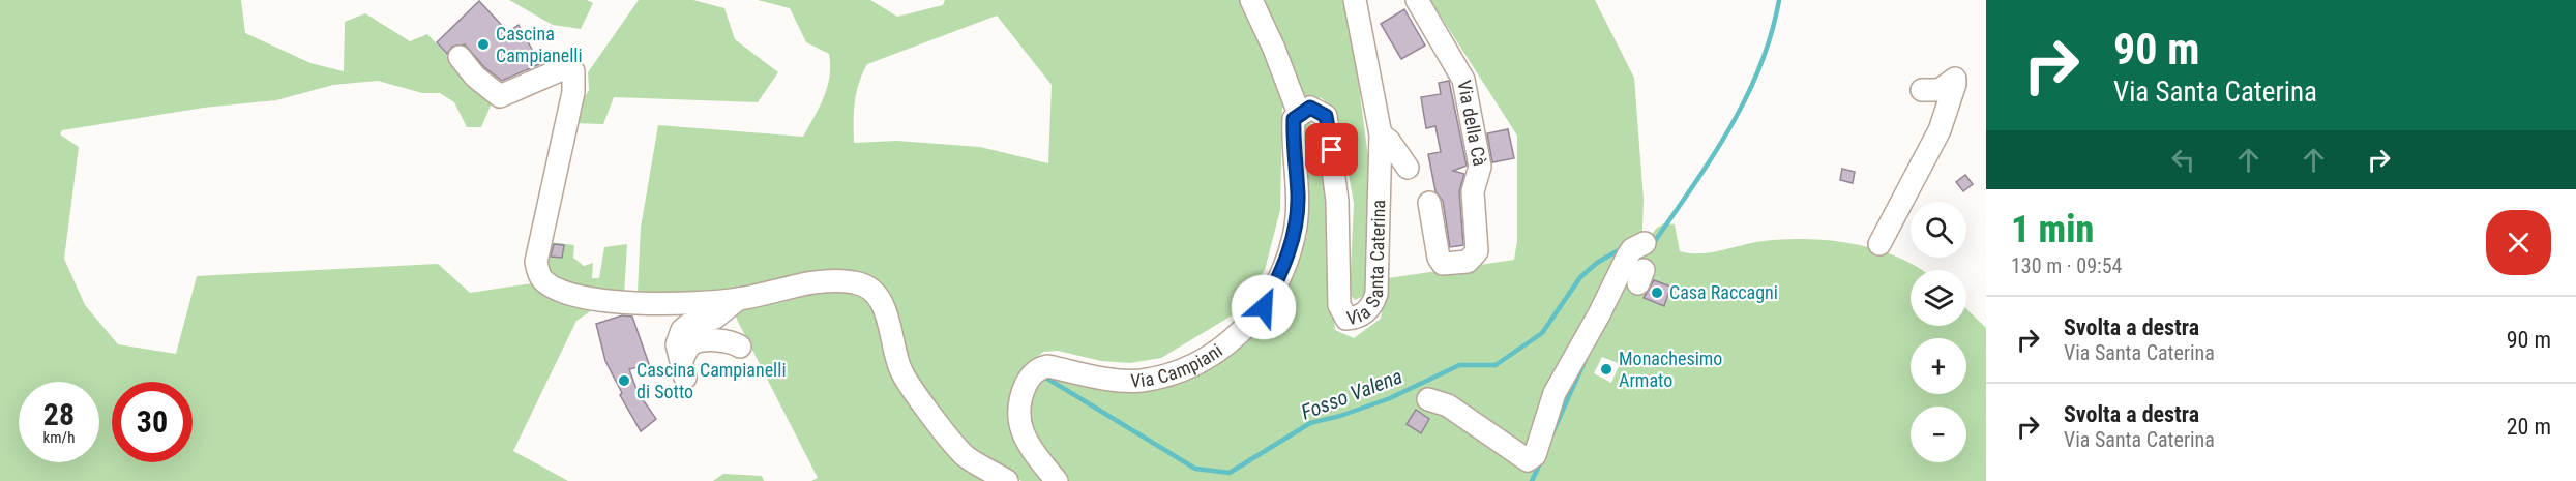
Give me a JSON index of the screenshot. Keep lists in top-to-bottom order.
{
  "streets": {
    "street": ["Via della Cà", "Via Santa Caterina", "Via Campiani"]
  },
  "crossings": [
    ["Via Santa Caterina", "Via Campiani"]
  ],
  "water": ["Fosso Valena"],
  "places": [
    "Cascina Campianelli",
    "Casa Raccagni",
    "Monachesimo Armato",
    "Cascina Campianelli di Sotto"
  ],
  "page": {
    "turn": ["90 m", "Via Santa Caterina"],
    "heading": ["1 min", "130 m · 09:54"],
    "map_buttons": ["+", "−"],
    "list": [
      {
        "name": "Svolta a destra",
        "note": "Via Santa Caterina",
        "value": "90 m"
      },
      {
        "name": "Svolta a destra",
        "note": "Via Santa Caterina",
        "value": "20 m"
      }
    ],
    "speed": "28 km/h",
    "limit": "30"
  }
}
